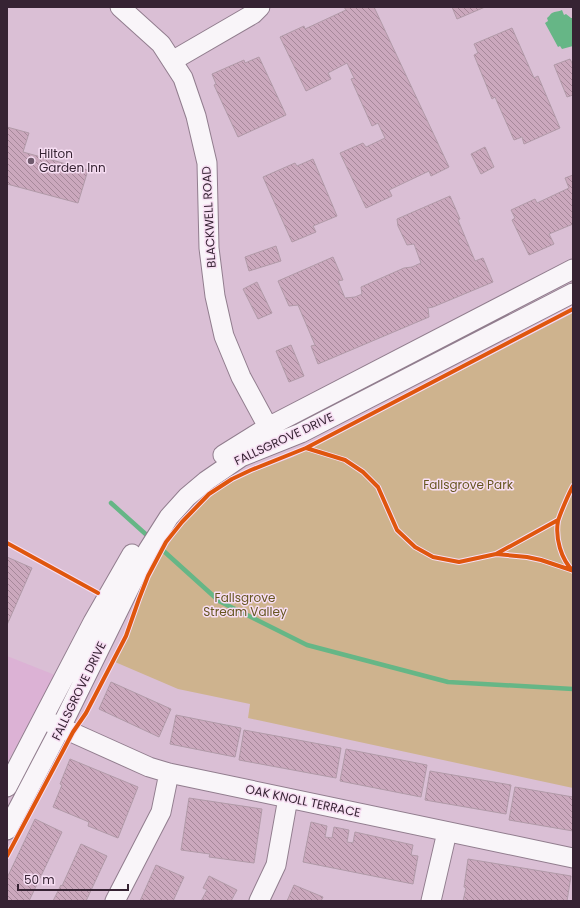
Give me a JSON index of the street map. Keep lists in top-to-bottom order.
{
  "streets": {
    "street": ["BLACKWELL ROAD", "FALLSGROVE DRIVE", "OAK KNOLL TERRACE"]
  },
  "crossings": [
    ["BLACKWELL ROAD", "FALLSGROVE DRIVE"],
    ["FALLSGROVE DRIVE", "OAK KNOLL TERRACE"]
  ],
  "parks": ["Fallsgrove Park", "Fallsgrove Stream Valley"],
  "places": ["Hilton Garden Inn"],
  "scale_bar": "50 m"
}
